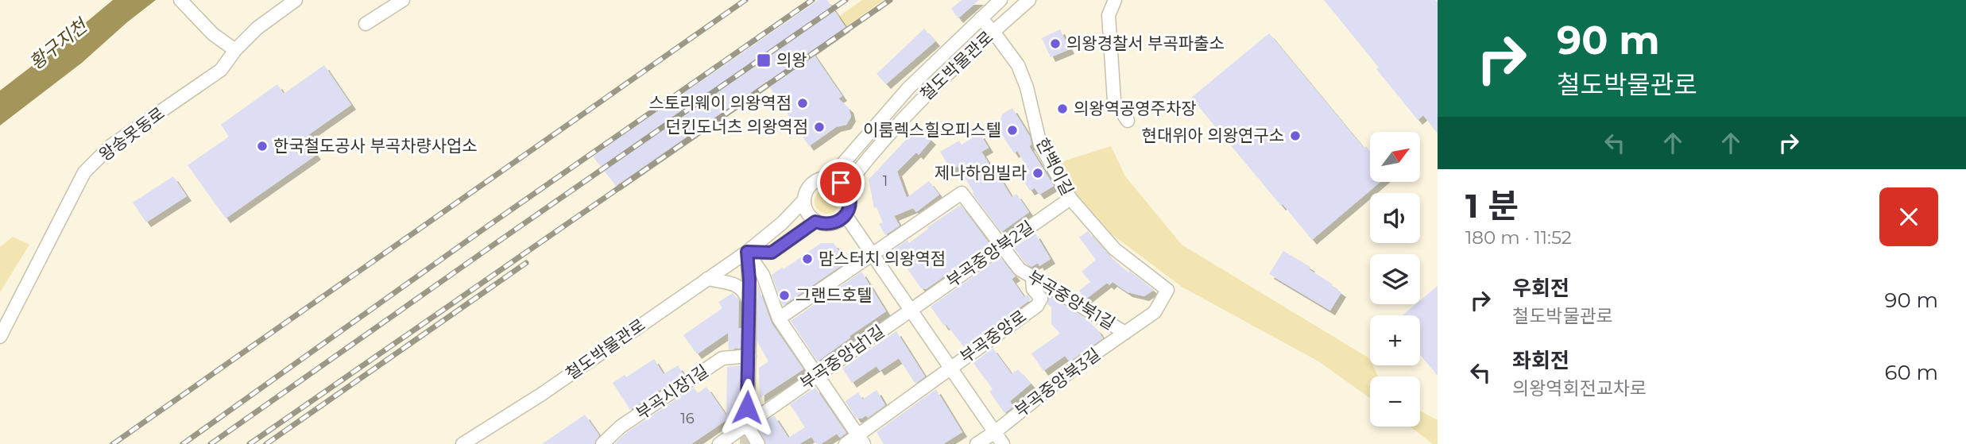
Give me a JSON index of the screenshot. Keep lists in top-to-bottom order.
{
  "streets": {
    "street": [
      "철도박물관로",
      "왕송못동로",
      "한백이길",
      "부곡중앙북2길",
      "부곡중앙북1길",
      "부곡중앙로",
      "부곡중앙남1길",
      "부곡중앙북3길",
      "부곡시장1길"
    ]
  },
  "crossings": [
    ["철도박물관로", "한백이길"],
    ["철도박물관로", "부곡중앙로"],
    ["한백이길", "부곡중앙북2길"],
    ["한백이길", "부곡중앙북3길"],
    ["부곡중앙북2길", "부곡중앙북1길"],
    ["부곡중앙북2길", "부곡중앙로"],
    ["부곡중앙북2길", "부곡중앙남1길"],
    ["부곡중앙북1길", "부곡중앙로"],
    ["부곡중앙북1길", "부곡중앙북3길"],
    ["부곡중앙로", "부곡중앙남1길"],
    ["부곡중앙로", "부곡중앙북3길"]
  ],
  "water": ["황구지천"],
  "places": {
    "other": [
      "의왕경찰서 부곡파출소",
      "스토리웨이 의왕역점",
      "의왕역공영주차장",
      "던킨도너츠 의왕역점",
      "이룸렉스힐오피스텔",
      "현대위아 의왕연구소",
      "한국철도공사 부곡차량사업소",
      "제나하임빌라",
      "맘스터치 의왕역점",
      "그랜드호텔"
    ],
    "transit": ["의왕"]
  },
  "house_numbers": ["1", "16"],
  "north": "top right",
  "page": {
    "turn": ["90 m", "철도박물관로"],
    "map_buttons": ["+", "−"],
    "heading": ["1 분", "180 m · 11:52"],
    "list": [
      {
        "name": "우회전",
        "note": "철도박물관로",
        "value": "90 m"
      },
      {
        "name": "좌회전",
        "note": "의왕역회전교차로",
        "value": "60 m"
      }
    ]
  }
}
